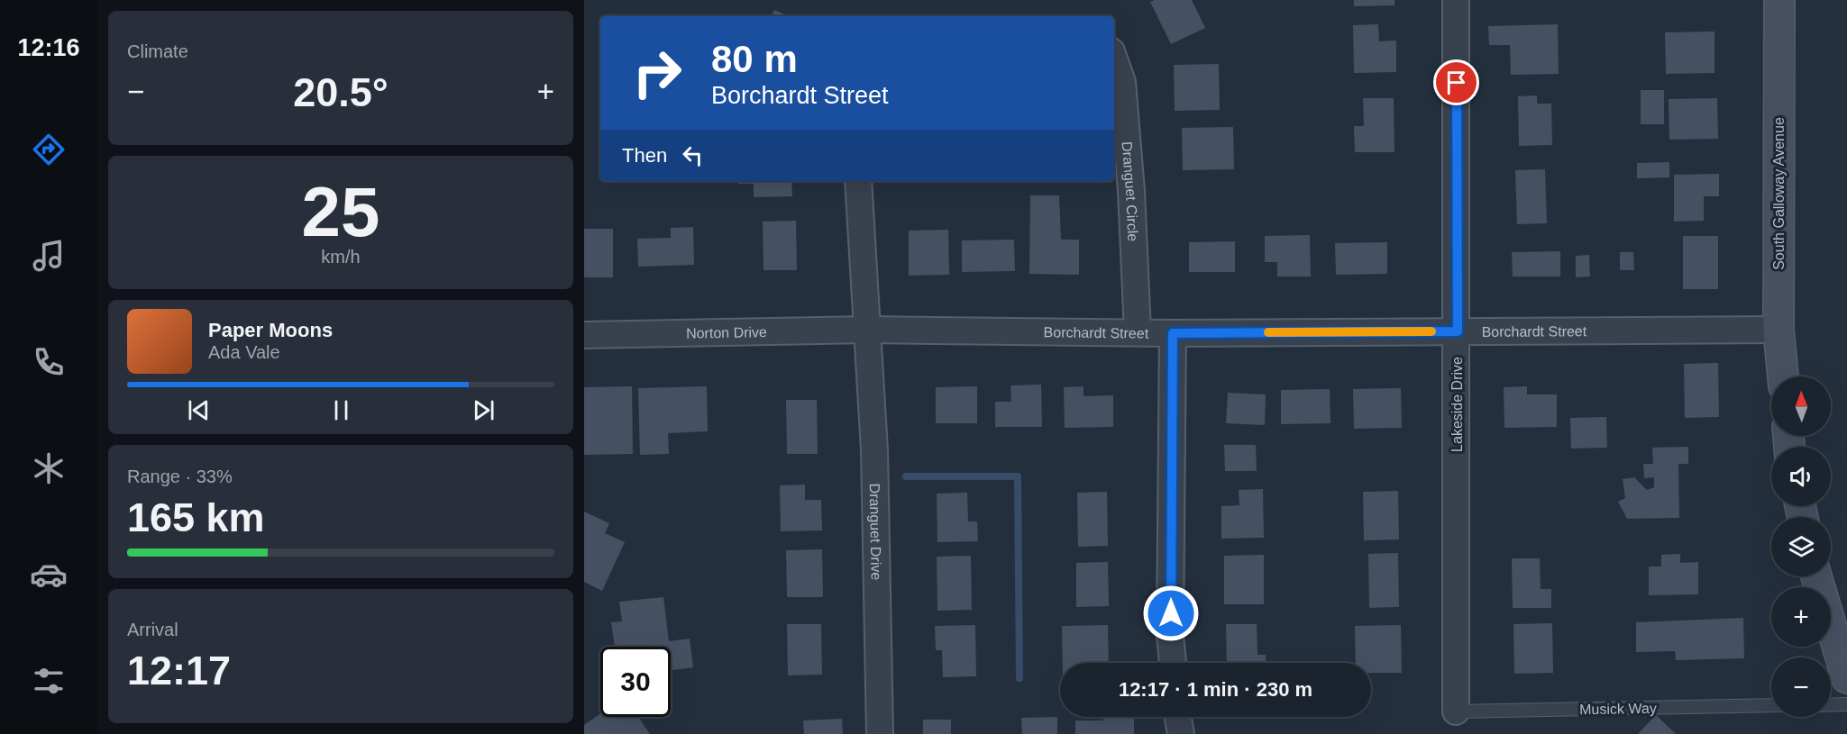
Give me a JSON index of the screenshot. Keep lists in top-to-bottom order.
{
  "streets": {
    "main road": ["South Galloway Avenue"],
    "street": [
      "Dranguet Circle",
      "Borchardt Street",
      "Norton Drive",
      "Lakeside Drive",
      "Dranguet Drive"
    ],
    "lane": ["Musick Way"]
  },
  "crossings": [
    ["Dranguet Circle", "Borchardt Street"],
    ["South Galloway Avenue", "Borchardt Street"],
    ["Borchardt Street", "Norton Drive"],
    ["Borchardt Street", "Lakeside Drive"],
    ["Borchardt Street", "Dranguet Drive"],
    ["Norton Drive", "Dranguet Drive"],
    ["Lakeside Drive", "Musick Way"]
  ],
  "north": "top",
  "page": {
    "tabs": "12:16",
    "tile": [
      "Climate",
      ["25", "km/h"],
      ["Range · 33%", "165 km"],
      ["Arrival", "12:17"]
    ],
    "turn": ["80 m", "Borchardt Street"],
    "heat": ["−", "20.5°", "+"],
    "then": "Then",
    "song": ["Paper Moons", "Ada Vale"],
    "map_buttons": ["+", "−"],
    "limit": "30",
    "trip": "12:17 · 1 min · 230 m"
  }
}
